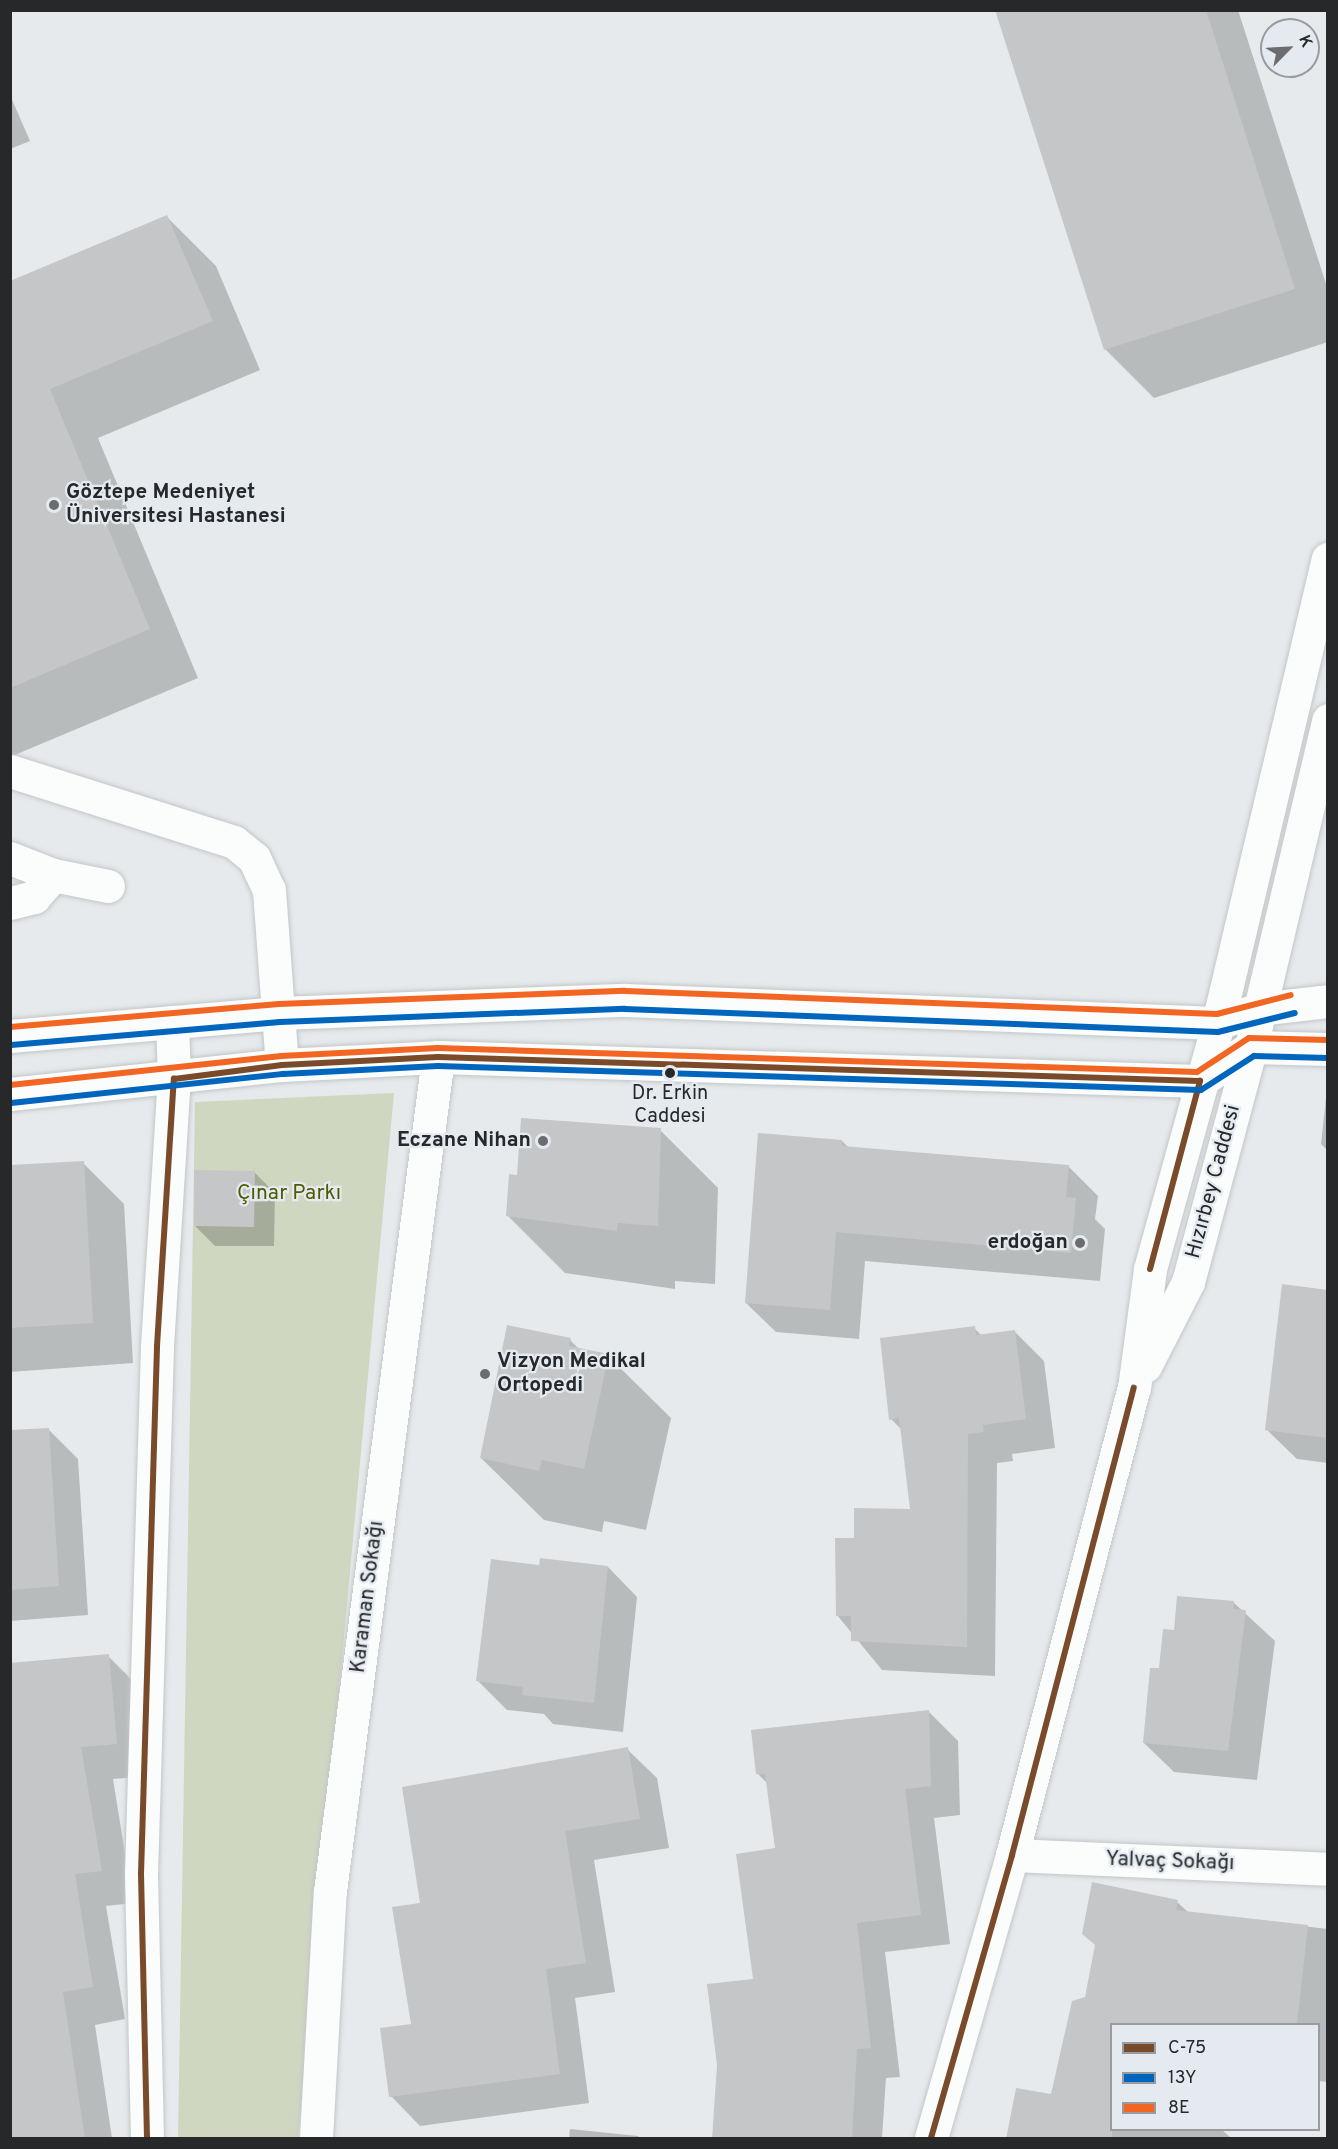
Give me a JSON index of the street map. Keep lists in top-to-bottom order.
{
  "streets": {
    "street": ["Hızırbey Caddesi", "Karaman Sokağı", "Yalvaç Sokağı"]
  },
  "crossings": [
    ["Hızırbey Caddesi", "Yalvaç Sokağı"]
  ],
  "parks": ["Çınar Parkı"],
  "places": [
    "Göztepe Medeniyet Üniversitesi Hastanesi",
    "Dr. Erkin Caddesi",
    "Eczane Nihan",
    "erdoğan",
    "Vizyon Medikal Ortopedi"
  ],
  "lines": ["transit line 8E", "transit line 13Y", "transit line C-75"],
  "legend": ["C-75", "13Y", "8E"],
  "north": "top right"
}
